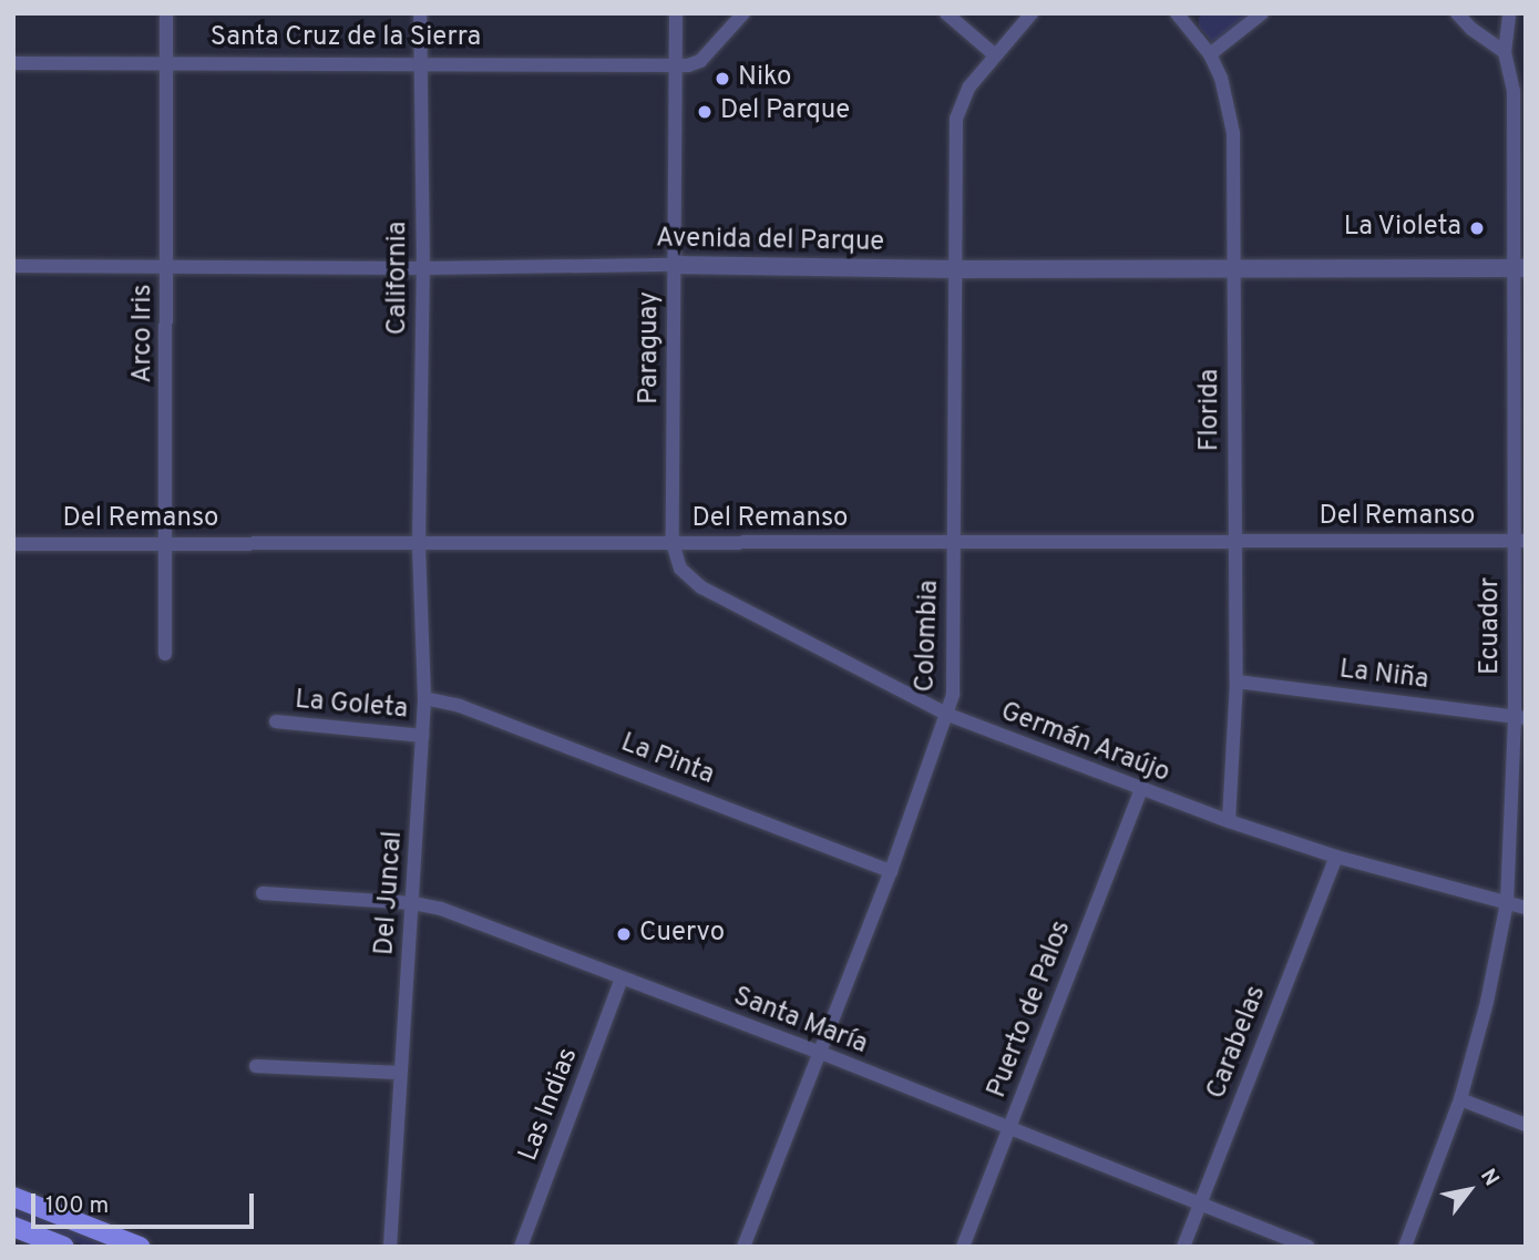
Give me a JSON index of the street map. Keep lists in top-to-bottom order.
{
  "streets": {
    "street": [
      "Santa Cruz de la Sierra",
      "Avenida del Parque",
      "California",
      "Arco Iris",
      "Paraguay",
      "Florida",
      "Del Remanso",
      "Ecuador",
      "Colombia",
      "La Niña",
      "La Goleta",
      "Germán Araújo",
      "La Pinta",
      "Del Juncal",
      "Puerto de Palos",
      "Santa María",
      "Carabelas",
      "Las Indias"
    ]
  },
  "crossings": [
    ["Santa Cruz de la Sierra", "California"],
    ["Santa Cruz de la Sierra", "Arco Iris"],
    ["Santa Cruz de la Sierra", "Paraguay"],
    ["Avenida del Parque", "California"],
    ["Avenida del Parque", "Arco Iris"],
    ["Avenida del Parque", "Paraguay"],
    ["Avenida del Parque", "Florida"],
    ["Avenida del Parque", "Ecuador"],
    ["Avenida del Parque", "Colombia"],
    ["California", "Del Remanso"],
    ["California", "Del Juncal"],
    ["Arco Iris", "Del Remanso"],
    ["Paraguay", "Del Remanso"],
    ["Paraguay", "Germán Araújo"],
    ["Florida", "Del Remanso"],
    ["Florida", "La Niña"],
    ["Florida", "Germán Araújo"],
    ["Del Remanso", "Ecuador"],
    ["Del Remanso", "Colombia"],
    ["Del Remanso", "Germán Araújo"],
    ["Del Remanso", "Del Juncal"],
    ["Ecuador", "La Niña"],
    ["Ecuador", "Germán Araújo"],
    ["Colombia", "Germán Araújo"],
    ["Colombia", "La Pinta"],
    ["Colombia", "Santa María"],
    ["La Goleta", "Del Juncal"],
    ["Germán Araújo", "Puerto de Palos"],
    ["Germán Araújo", "Carabelas"],
    ["La Pinta", "Del Juncal"],
    ["Del Juncal", "Santa María"],
    ["Puerto de Palos", "Santa María"],
    ["Santa María", "Carabelas"],
    ["Santa María", "Las Indias"]
  ],
  "places": [
    "Niko",
    "Del Parque",
    "La Violeta",
    "Cuervo"
  ],
  "scale_bar": "100 m",
  "north": "top right"
}
